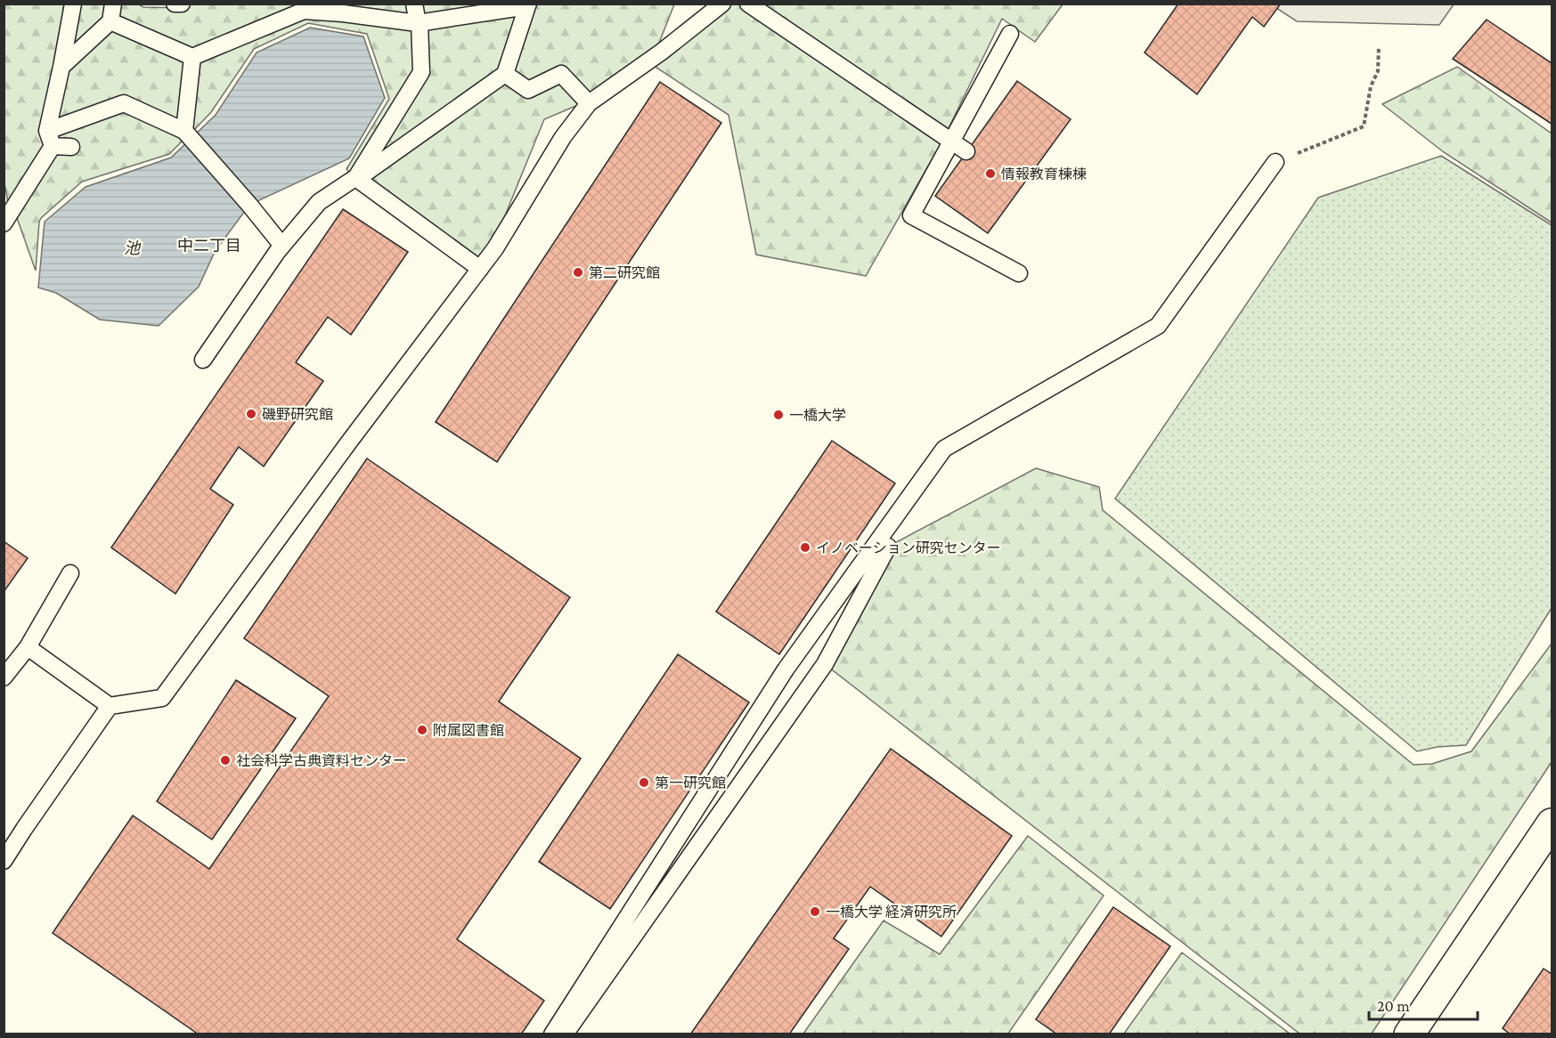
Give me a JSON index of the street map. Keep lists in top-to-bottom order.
{
  "districts": ["中二丁目"],
  "water": ["池"],
  "places": [
    "情報教育棟棟",
    "第二研究館",
    "磯野研究館",
    "一橋大学",
    "イノベーション研究センター",
    "附属図書館",
    "社会科学古典資料センター",
    "第一研究館",
    "一橋大学 経済研究所"
  ],
  "scale_bar": "20 m"
}
